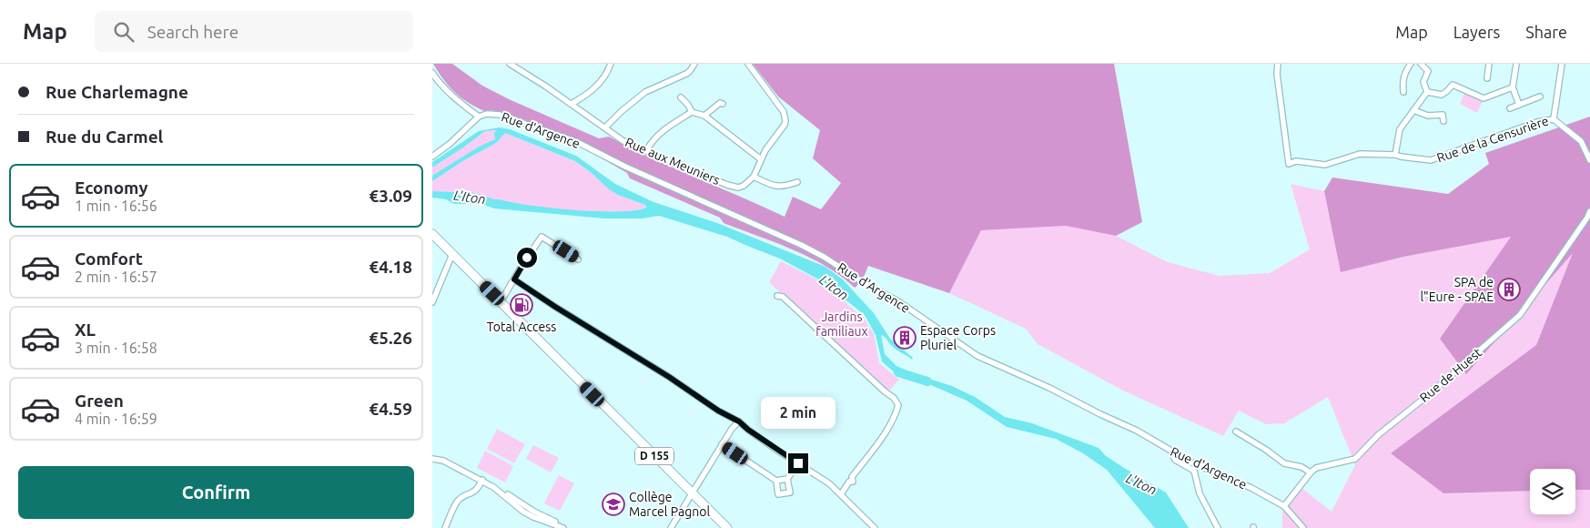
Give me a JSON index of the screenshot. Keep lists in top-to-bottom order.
{
  "streets": {
    "main road": ["D 155"],
    "street": [
      "Rue d'Argence",
      "Rue de la Censurière",
      "Rue aux Meuniers",
      "Rue de Huest"
    ]
  },
  "crossings": [
    ["Rue d'Argence", "Rue de Huest"]
  ],
  "water": ["L'Iton"],
  "parks": ["Jardins familiaux"],
  "places": {
    "building": ["SPA de l\"Eure - SPAE", "Espace Corps Pluriel"],
    "fuel station": ["Total Access"],
    "school or university": ["Collège Marcel Pagnol"]
  },
  "page": {
    "header": "Map",
    "search": "Search here",
    "nav": ["Map", "Layers", "Share"],
    "banner": ["Rue Charlemagne", "Rue du Carmel"],
    "list": [
      {
        "name": "Economy",
        "note": "1 min · 16:56",
        "value": "€3.09"
      },
      {
        "name": "Comfort",
        "note": "2 min · 16:57",
        "value": "€4.18"
      },
      {
        "name": "XL",
        "note": "3 min · 16:58",
        "value": "€5.26"
      },
      {
        "name": "Green",
        "note": "4 min · 16:59",
        "value": "€4.59"
      }
    ],
    "bubble": "2 min",
    "buttons": "Confirm"
  }
}
